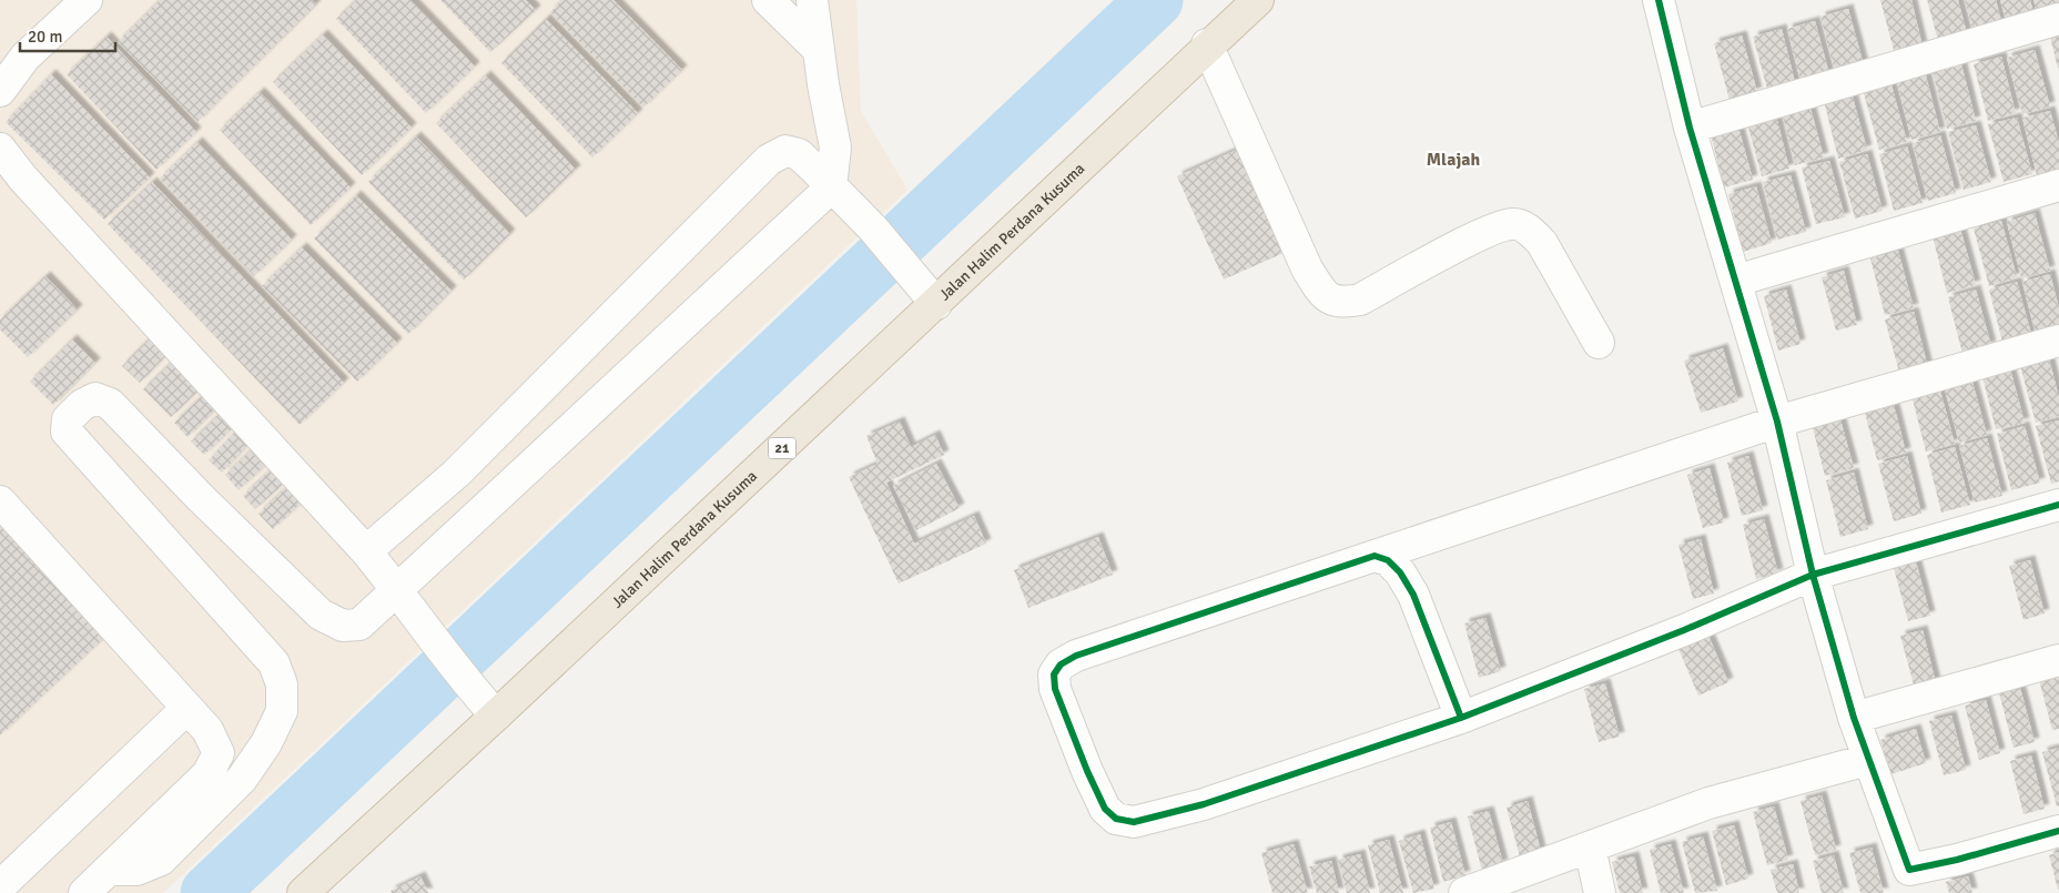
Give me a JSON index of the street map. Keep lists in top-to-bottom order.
{
  "streets": {
    "highway": ["Jalan Halim Perdana Kusuma", "21"]
  },
  "districts": ["Mlajah"],
  "scale_bar": "20 m"
}
